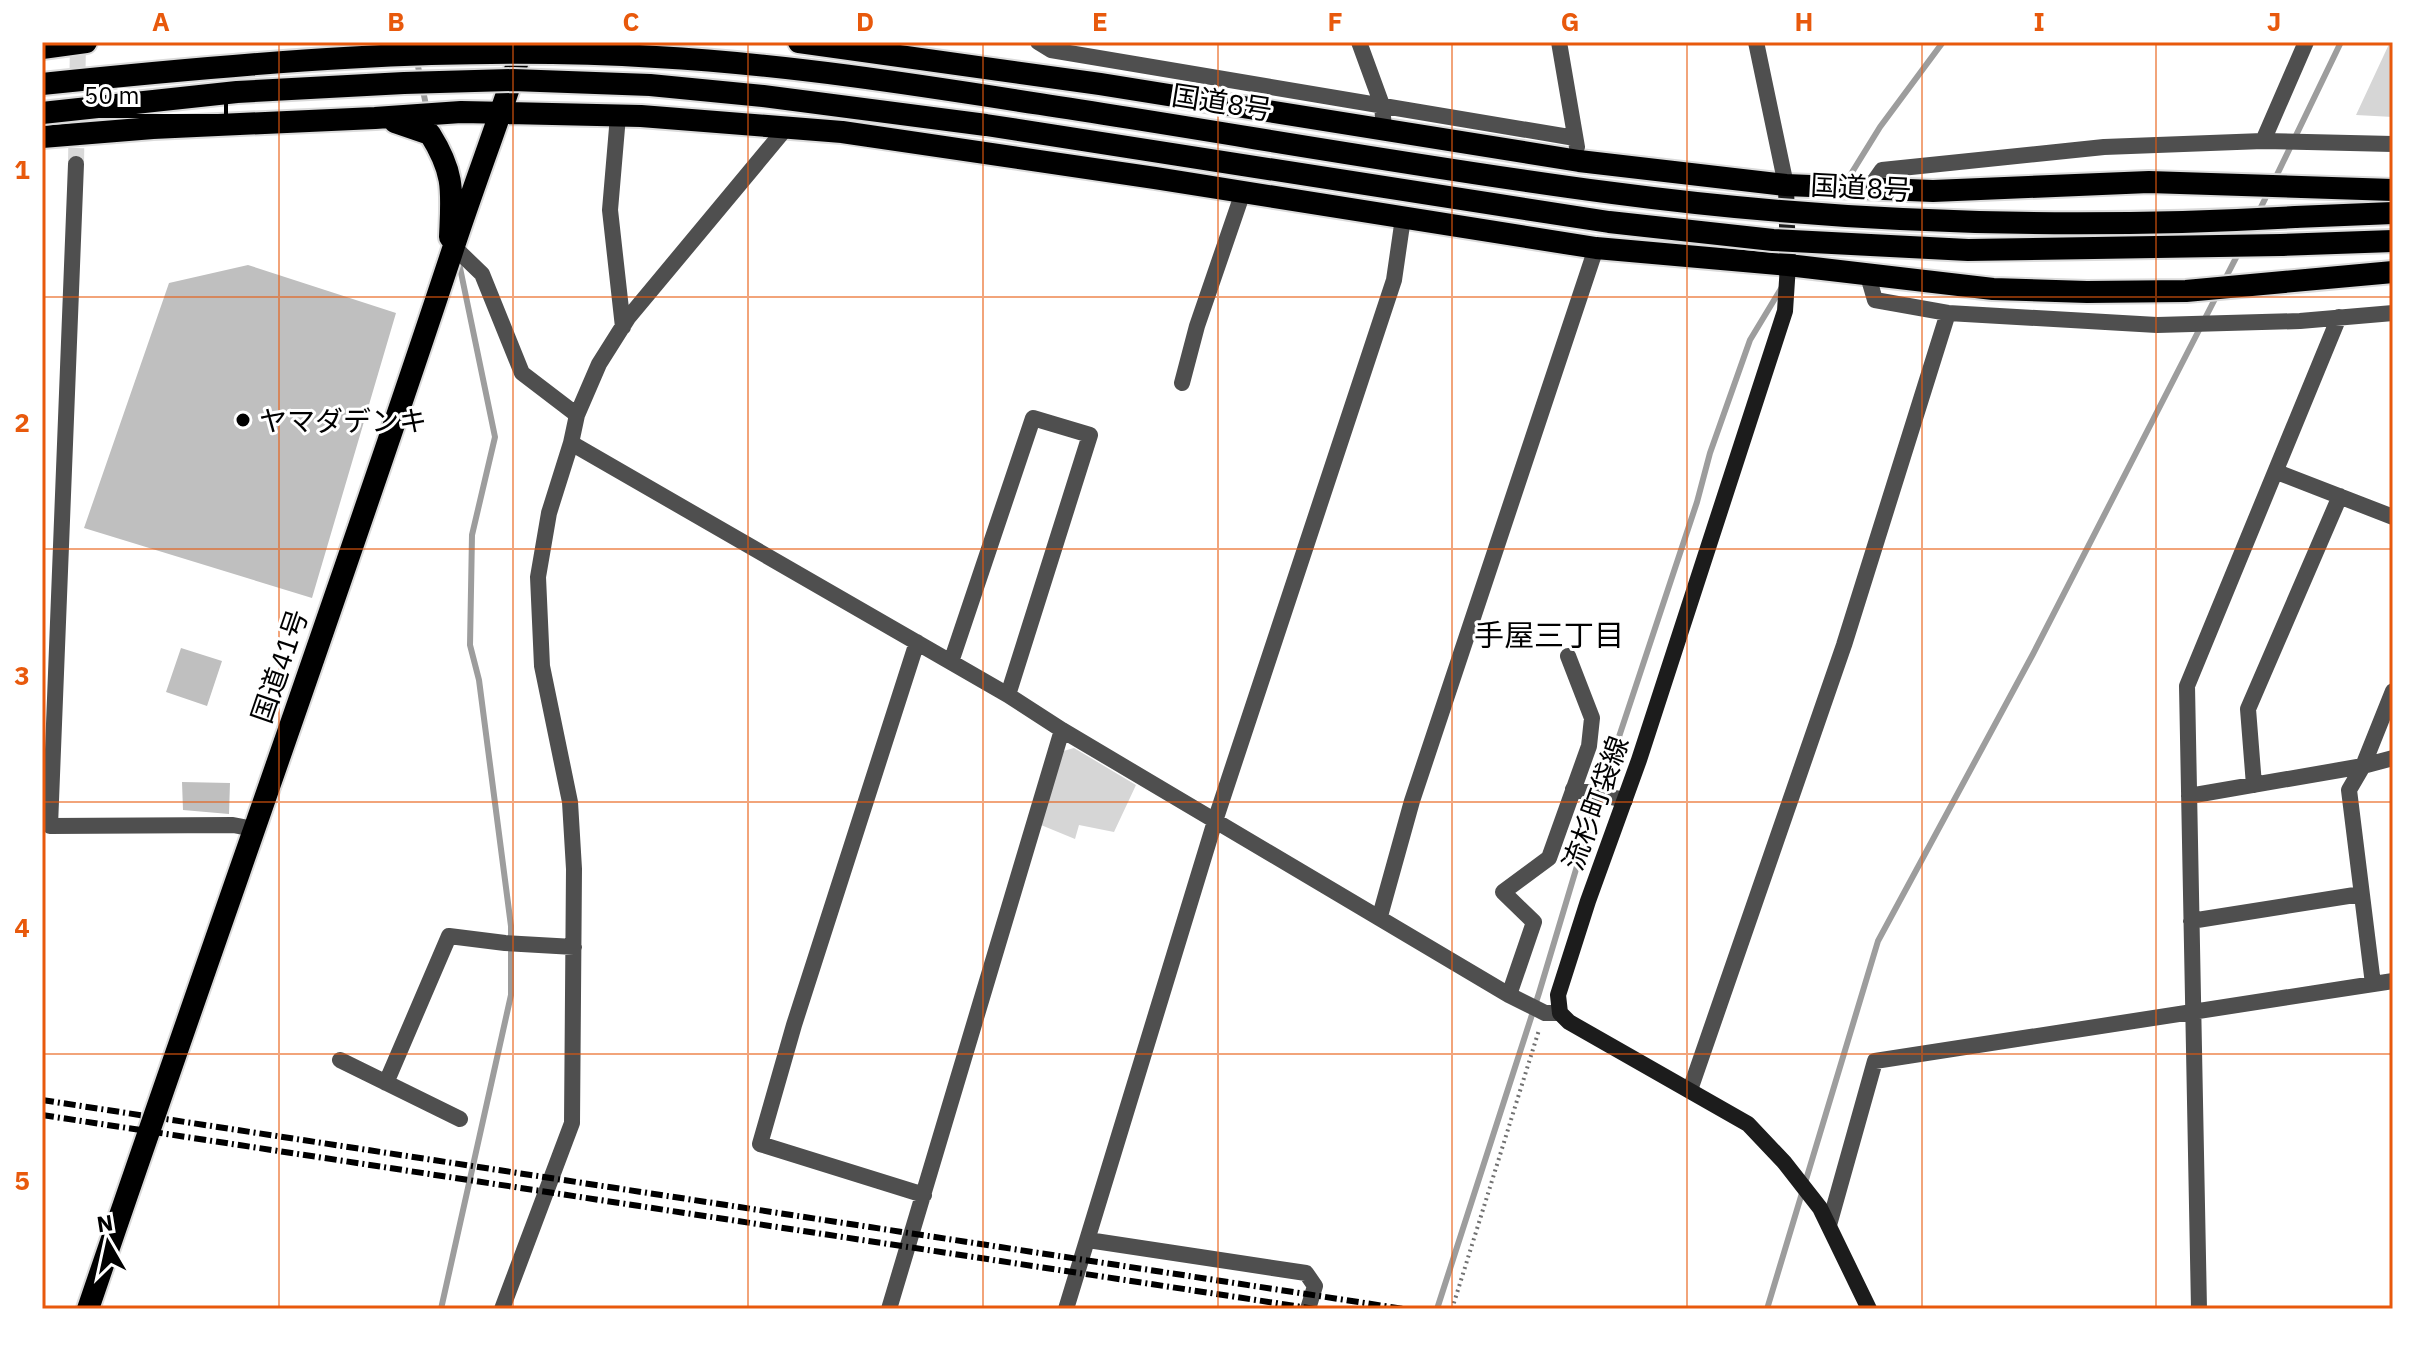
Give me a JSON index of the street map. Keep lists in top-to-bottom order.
{
  "streets": {
    "highway": ["国道8号", "国道41号"],
    "main road": ["流杉町袋線"]
  },
  "districts": ["手屋三丁目"],
  "places": ["ヤマダデンキ"],
  "scale_bar": "50 m",
  "north": "top",
  "grid": {
    "columns": [
      "A",
      "B",
      "C",
      "D",
      "E",
      "F",
      "G",
      "H",
      "I",
      "J"
    ],
    "rows": [
      "1",
      "2",
      "3",
      "4",
      "5"
    ]
  }
}
